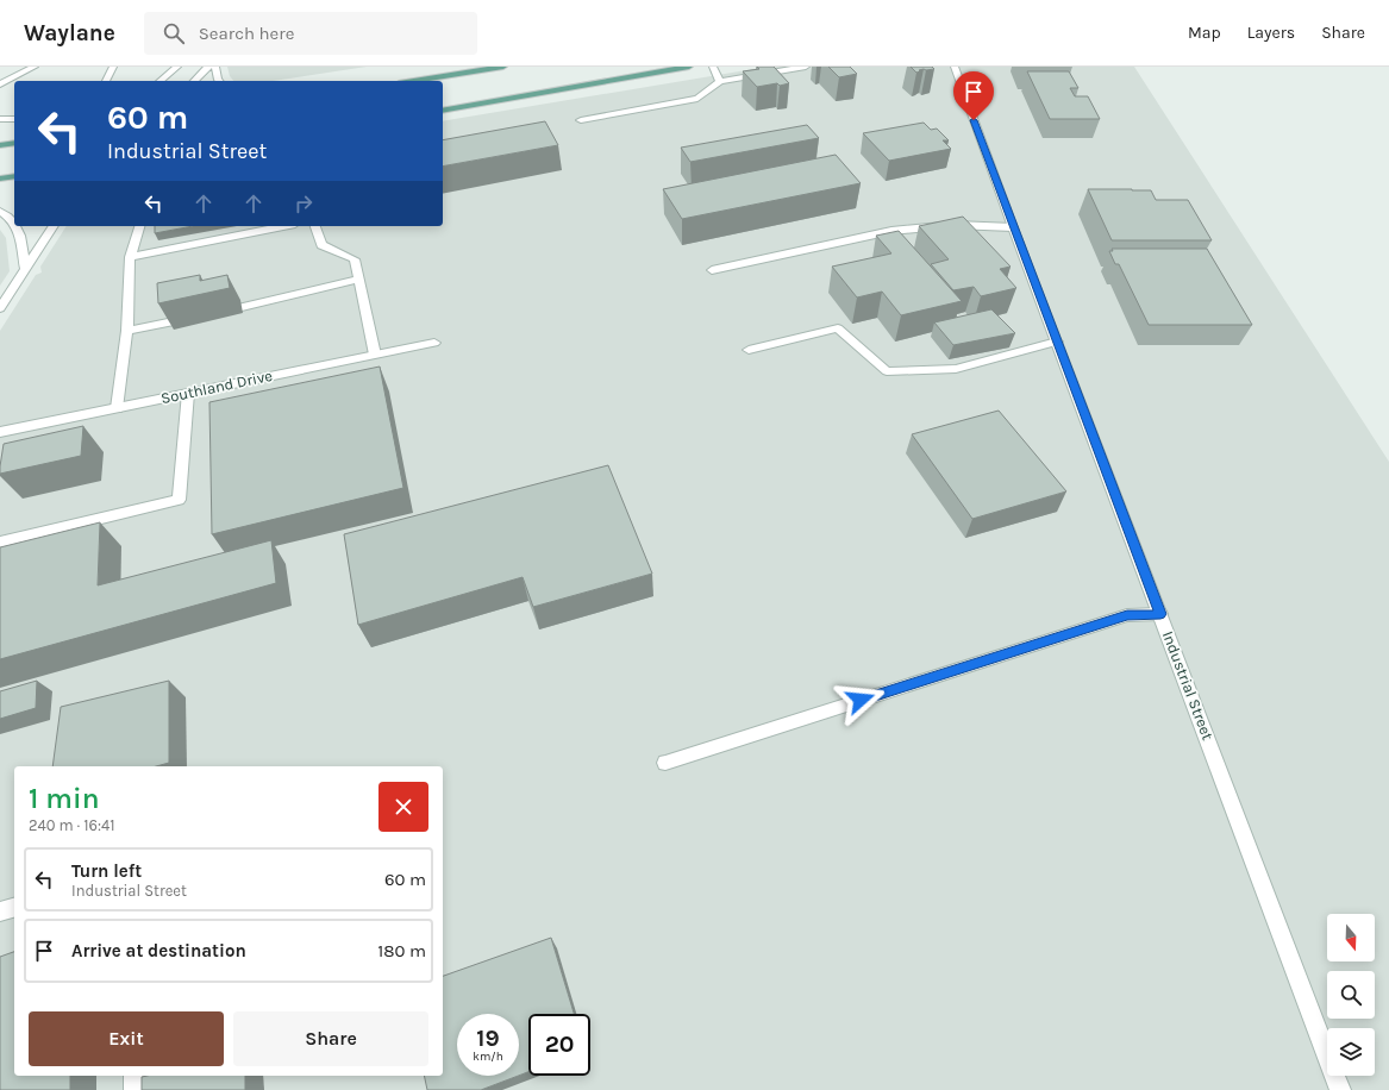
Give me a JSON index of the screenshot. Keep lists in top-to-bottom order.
{
  "streets": {
    "street": ["Southland Drive", "Industrial Street"]
  },
  "north": "bottom",
  "page": {
    "header": "Waylane",
    "search": "Search here",
    "nav": ["Map", "Layers", "Share"],
    "turn": ["60 m", "Industrial Street"],
    "heading": ["1 min", "240 m · 16:41"],
    "list": [
      {
        "name": "Turn left",
        "note": "Industrial Street",
        "value": "60 m"
      },
      {
        "name": "Arrive at destination",
        "value": "180 m"
      }
    ],
    "buttons": ["Exit", "Share"],
    "speed": "19 km/h",
    "limit": "20"
  }
}
